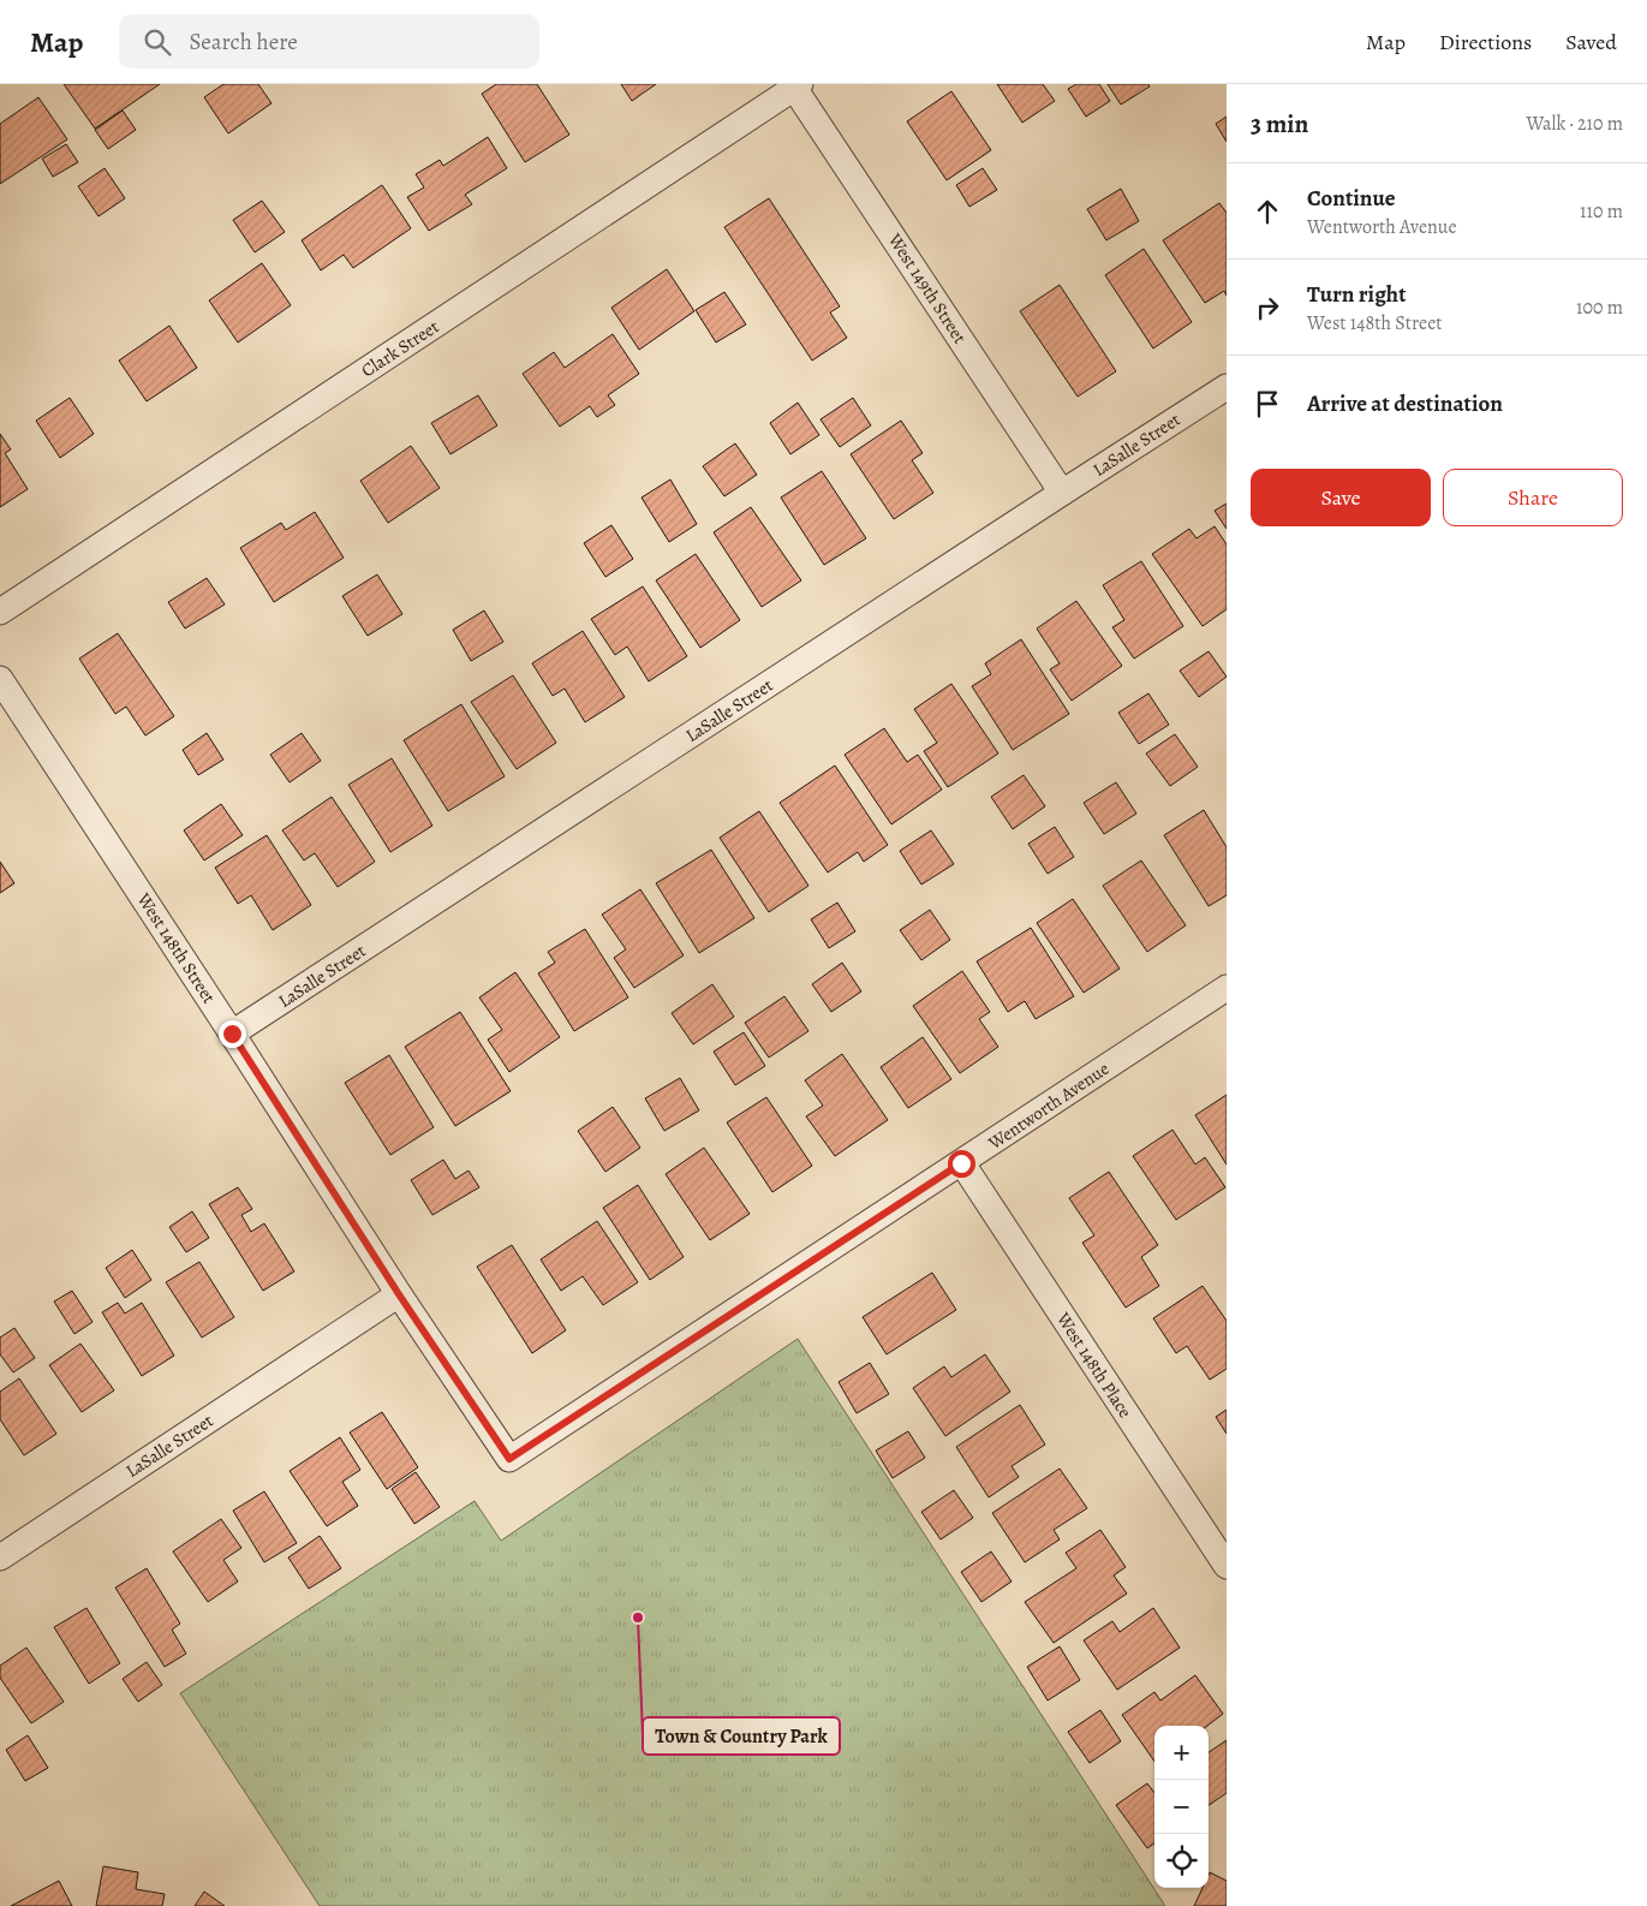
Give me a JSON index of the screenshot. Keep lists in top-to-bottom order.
{
  "streets": {
    "street": [
      "West 149th Street",
      "Clark Street",
      "LaSalle Street",
      "West 148th Street",
      "Wentworth Avenue",
      "West 148th Place"
    ]
  },
  "crossings": [
    ["West 149th Street", "Clark Street"],
    ["West 149th Street", "LaSalle Street"],
    ["LaSalle Street", "West 148th Street"],
    ["West 148th Street", "Wentworth Avenue"],
    ["Wentworth Avenue", "West 148th Place"]
  ],
  "places": ["Town & Country Park"],
  "page": {
    "header": "Map",
    "search": "Search here",
    "nav": ["Map", "Directions", "Saved"],
    "heading": ["3 min", "Walk · 210 m"],
    "list": [
      ["Continue", "Wentworth Avenue", "110 m"],
      ["Turn right", "West 148th Street", "100 m"],
      "Arrive at destination"
    ],
    "buttons": ["Save", "Share"],
    "map_buttons": ["+", "−"]
  }
}
